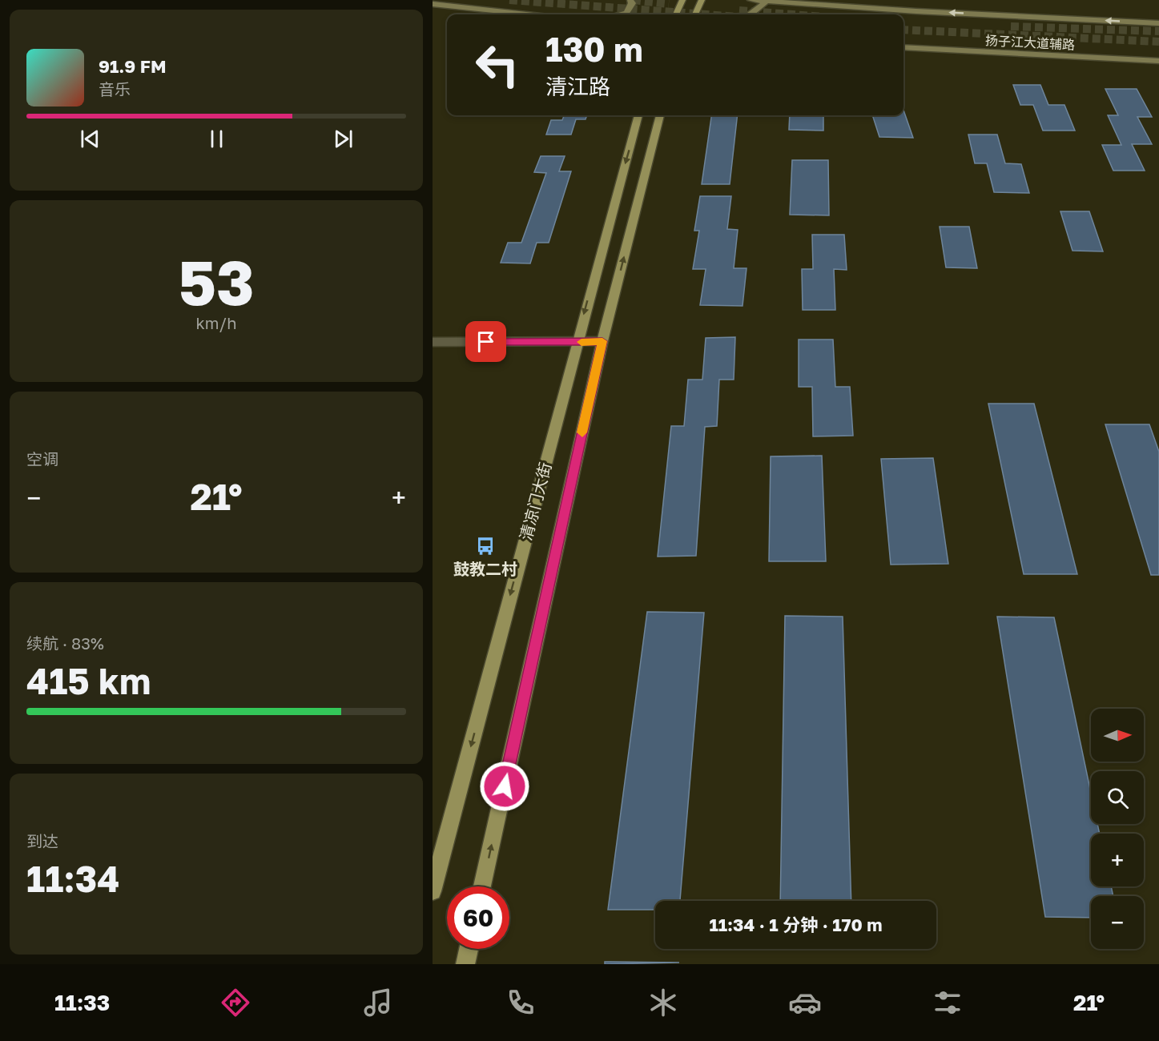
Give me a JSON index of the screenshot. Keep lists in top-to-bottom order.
{
  "streets": {
    "main road": ["扬子江大道辅路", "清凉门大街"]
  },
  "places": {
    "bus stop": ["鼓教二村"]
  },
  "north": "right",
  "page": {
    "turn": ["130 m", "清江路"],
    "song": ["91.9 FM", "音乐"],
    "tile": [
      ["53", "km/h"],
      "空调",
      ["续航 · 83%", "415 km"],
      ["到达", "11:34"]
    ],
    "heat": ["−", "21°", "+"],
    "map_buttons": ["+", "−"],
    "limit": "60",
    "trip": "11:34 · 1 分钟 · 170 m",
    "tabs": ["11:33", "21°"]
  }
}
